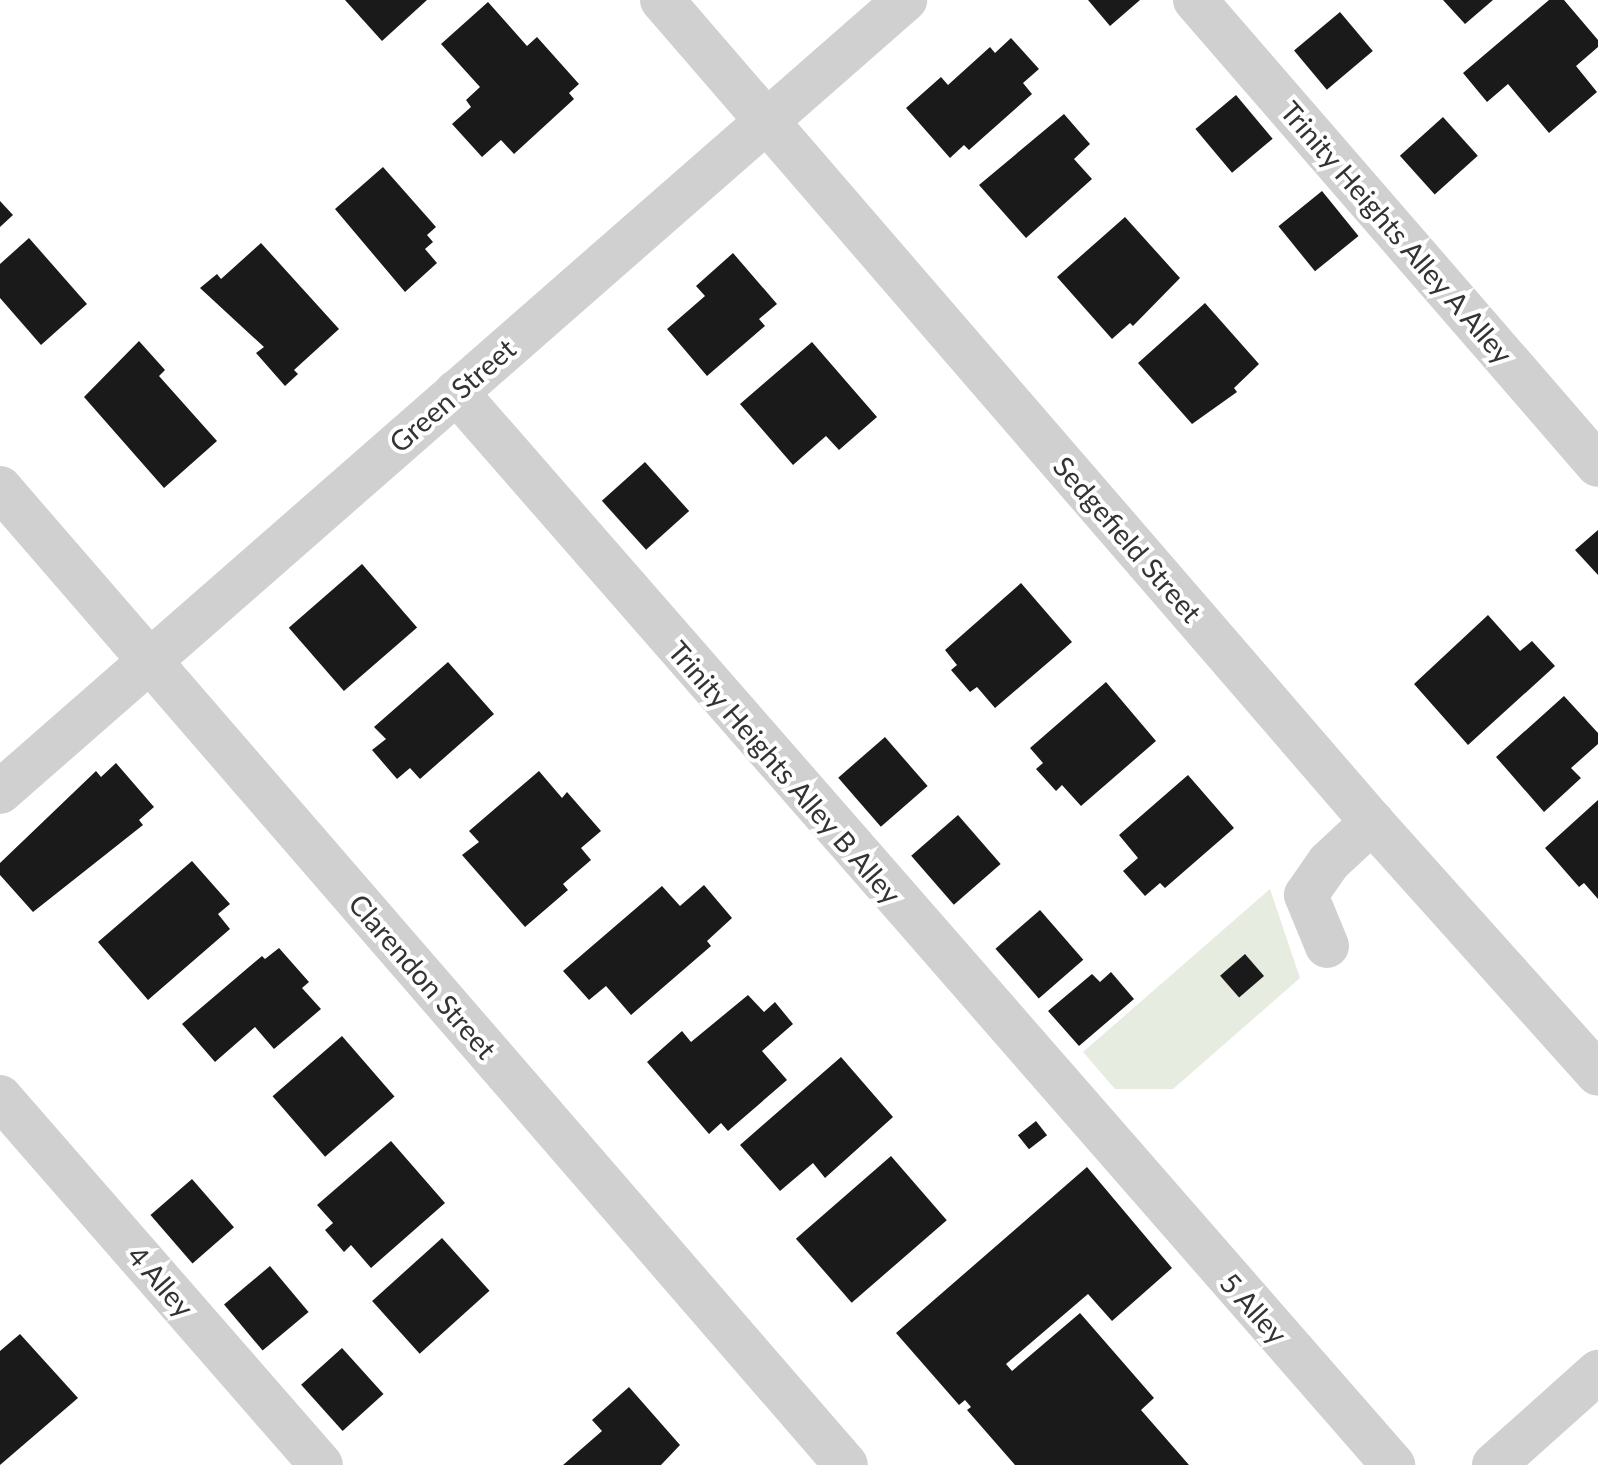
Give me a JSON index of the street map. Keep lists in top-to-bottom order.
{
  "streets": {
    "street": [
      "Trinity Heights Alley A Alley",
      "Green Street",
      "Sedgefield Street",
      "Trinity Heights Alley B Alley",
      "Clarendon Street",
      "4 Alley",
      "5 Alley"
    ]
  },
  "crossings": [
    ["Green Street", "Sedgefield Street"],
    ["Green Street", "Trinity Heights Alley B Alley"],
    ["Green Street", "Clarendon Street"],
    ["Trinity Heights Alley B Alley", "5 Alley"]
  ]
}
